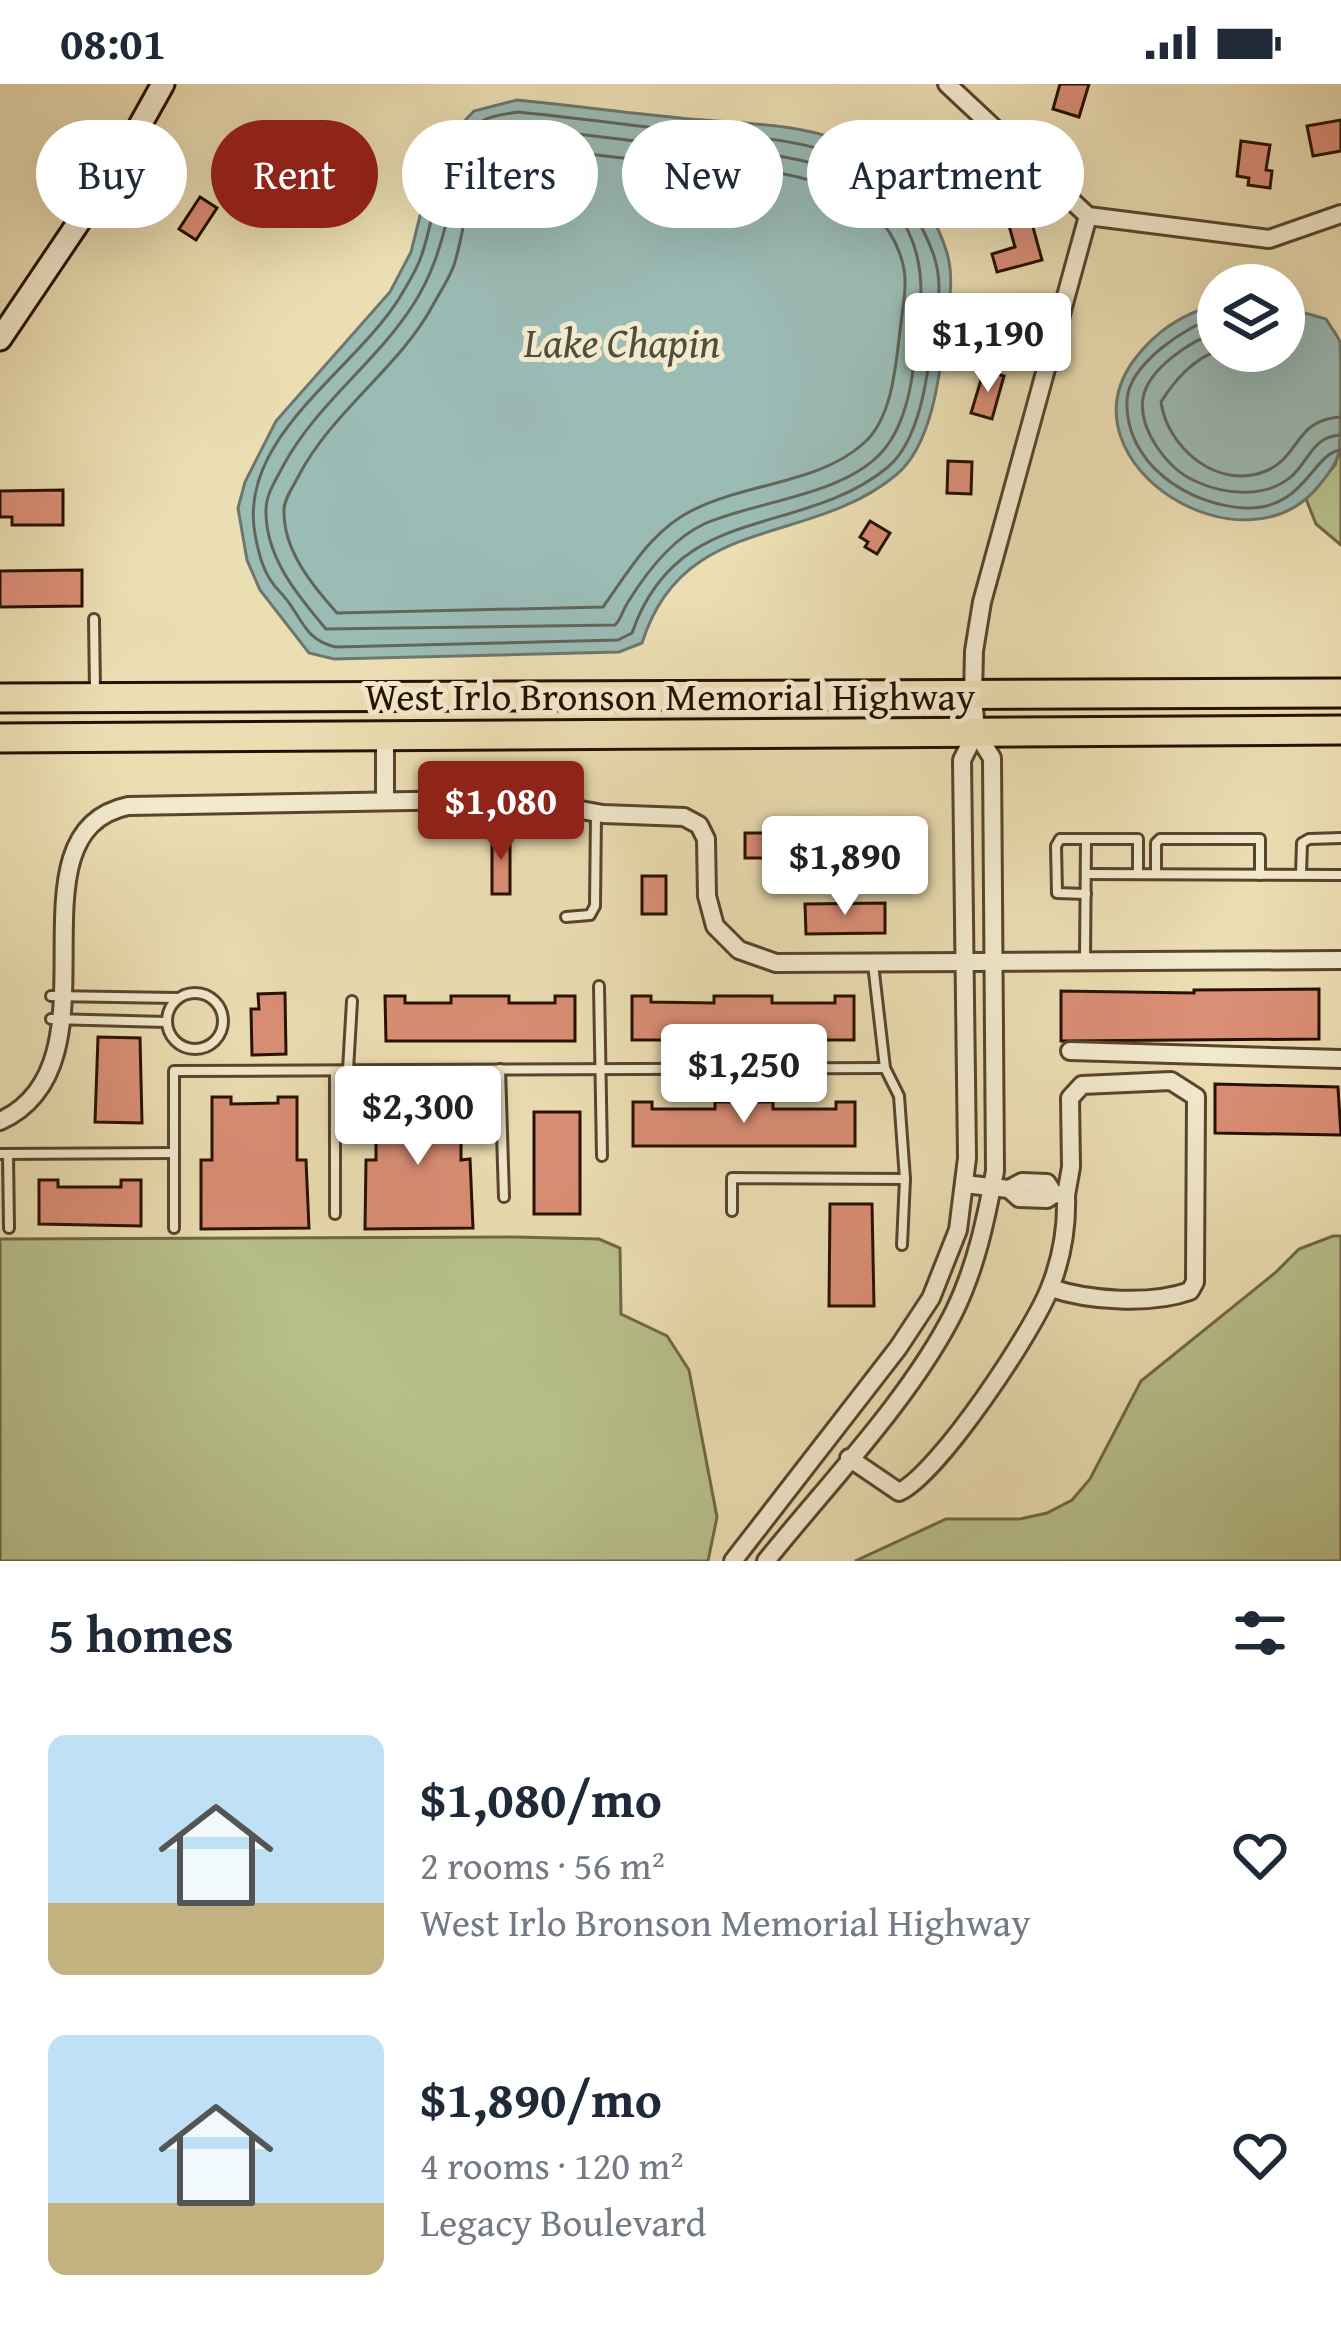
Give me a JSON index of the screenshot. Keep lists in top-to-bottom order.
{
  "streets": {
    "highway": ["West Irlo Bronson Memorial Highway"]
  },
  "water": ["Lake Chapin"],
  "page": {
    "status": "08:01",
    "chip": [
      "Buy",
      "Rent",
      "Filters",
      "New",
      "Apartment"
    ],
    "price": [
      "$1,190",
      "$1,080",
      "$1,890",
      "$1,250",
      "$2,300"
    ],
    "heading": "5 homes",
    "list": [
      {
        "name": "$1,080/mo",
        "note": "2 rooms · 56 m² · West Irlo Bronson Memorial Highway"
      },
      {
        "name": "$1,890/mo",
        "note": "4 rooms · 120 m² · Legacy Boulevard"
      }
    ]
  }
}
